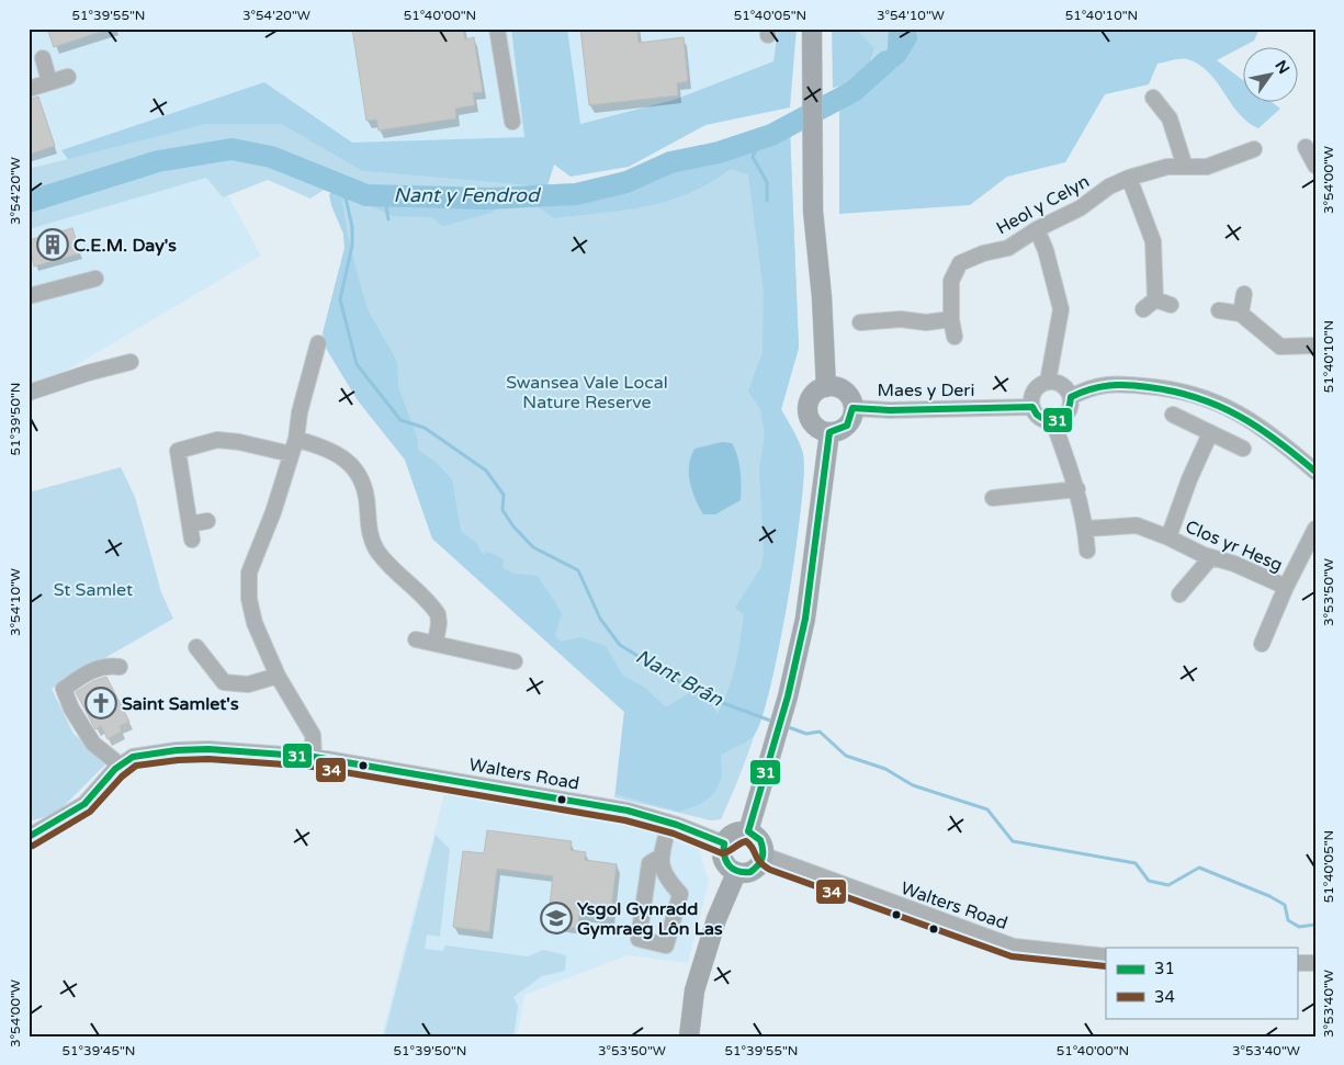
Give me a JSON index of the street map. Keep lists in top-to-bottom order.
{
  "streets": {
    "street": [
      "Heol y Celyn",
      "Maes y Deri",
      "Clos yr Hesg",
      "Walters Road"
    ]
  },
  "water": ["Nant y Fendrod", "Nant Brân"],
  "parks": ["Swansea Vale Local Nature Reserve", "St Samlet"],
  "places": {
    "building": ["C.E.M. Day's"],
    "church": ["Saint Samlet's"],
    "school or university": ["Ysgol Gynradd Gymraeg Lôn Las"]
  },
  "lines": ["transit line 31", "transit line 34"],
  "legend": ["31", "34"],
  "north": "top right",
  "coordinates": [
    "51°39'55\"N",
    "3°54'20\"W",
    "51°40'00\"N",
    "51°40'05\"N",
    "3°54'10\"W",
    "51°40'10\"N",
    "3°54'00\"W",
    "51°39'50\"N",
    "3°53'50\"W",
    "3°53'40\"W",
    "51°39'45\"N"
  ]
}
